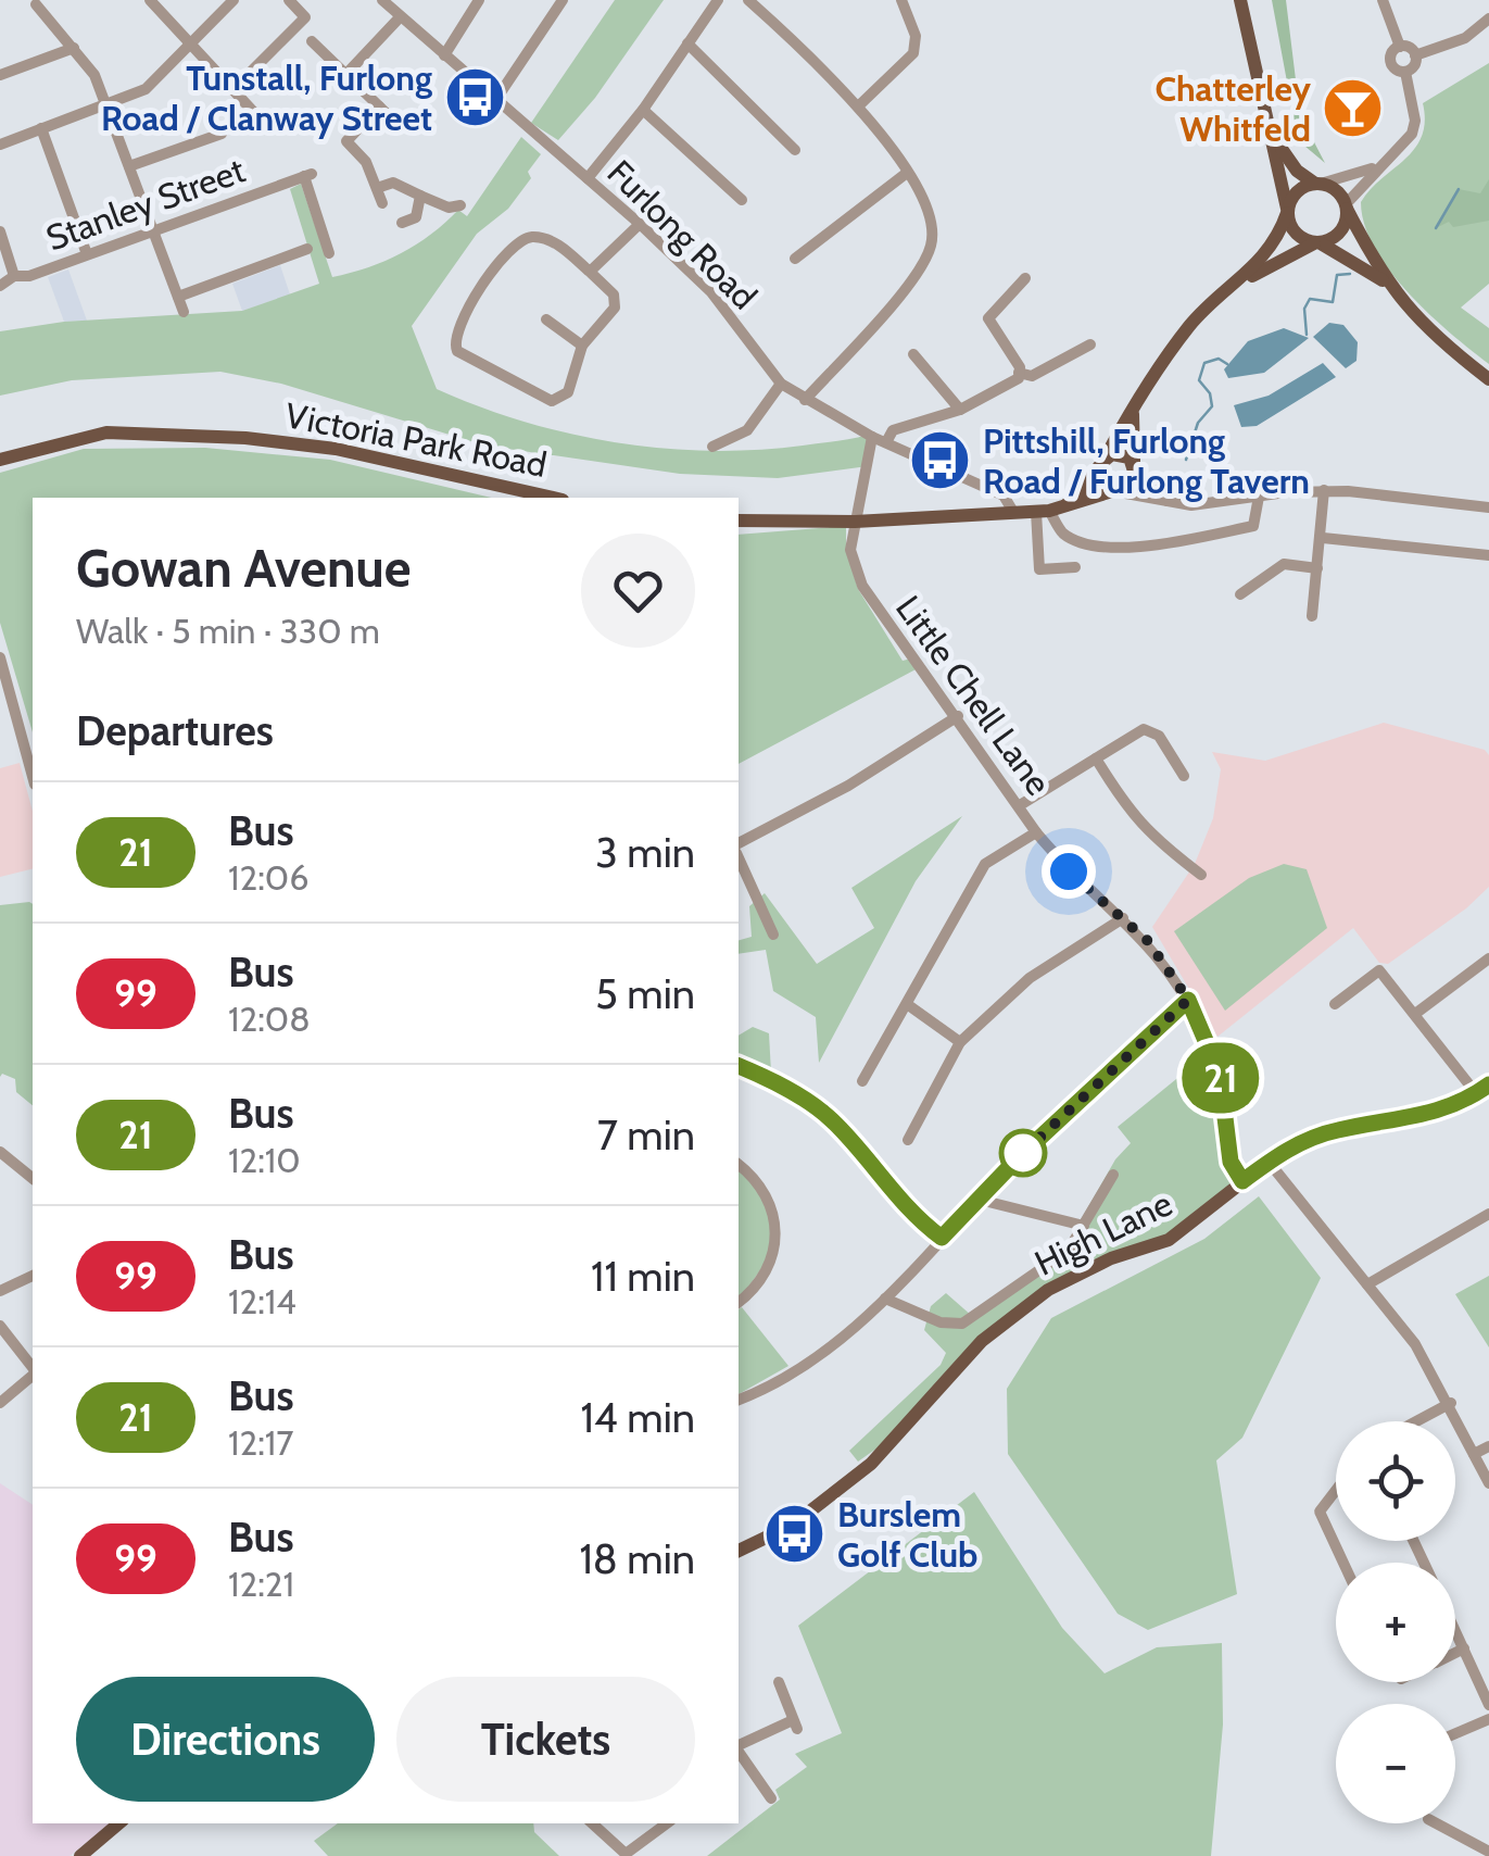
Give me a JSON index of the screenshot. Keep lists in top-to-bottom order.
{
  "streets": {
    "main road": ["Victoria Park Road", "High Lane"],
    "street": ["Stanley Street", "Furlong Road", "Little Chell Lane"]
  },
  "crossings": [
    ["Furlong Road", "Little Chell Lane"],
    ["Little Chell Lane", "High Lane"]
  ],
  "places": {
    "bus stop": ["Tunstall, Furlong Road / Clanway Street", "Pittshill, Furlong Road / Furlong Tavern", "Burslem Golf Club"],
    "bar": ["Chatterley Whitfeld"]
  },
  "lines": ["bus line 21"],
  "page": {
    "on_map": "21",
    "heading": [
      ["Gowan Avenue", "Walk · 5 min · 330 m"],
      "Departures"
    ],
    "list": [
      {
        "mark": "21",
        "name": "Bus",
        "note": "12:06",
        "value": "3 min"
      },
      {
        "mark": "99",
        "name": "Bus",
        "note": "12:08",
        "value": "5 min"
      },
      {
        "mark": "21",
        "name": "Bus",
        "note": "12:10",
        "value": "7 min"
      },
      {
        "mark": "99",
        "name": "Bus",
        "note": "12:14",
        "value": "11 min"
      },
      {
        "mark": "21",
        "name": "Bus",
        "note": "12:17",
        "value": "14 min"
      },
      {
        "mark": "99",
        "name": "Bus",
        "note": "12:21",
        "value": "18 min"
      }
    ],
    "map_buttons": ["+", "−"],
    "buttons": ["Directions", "Tickets"]
  }
}
